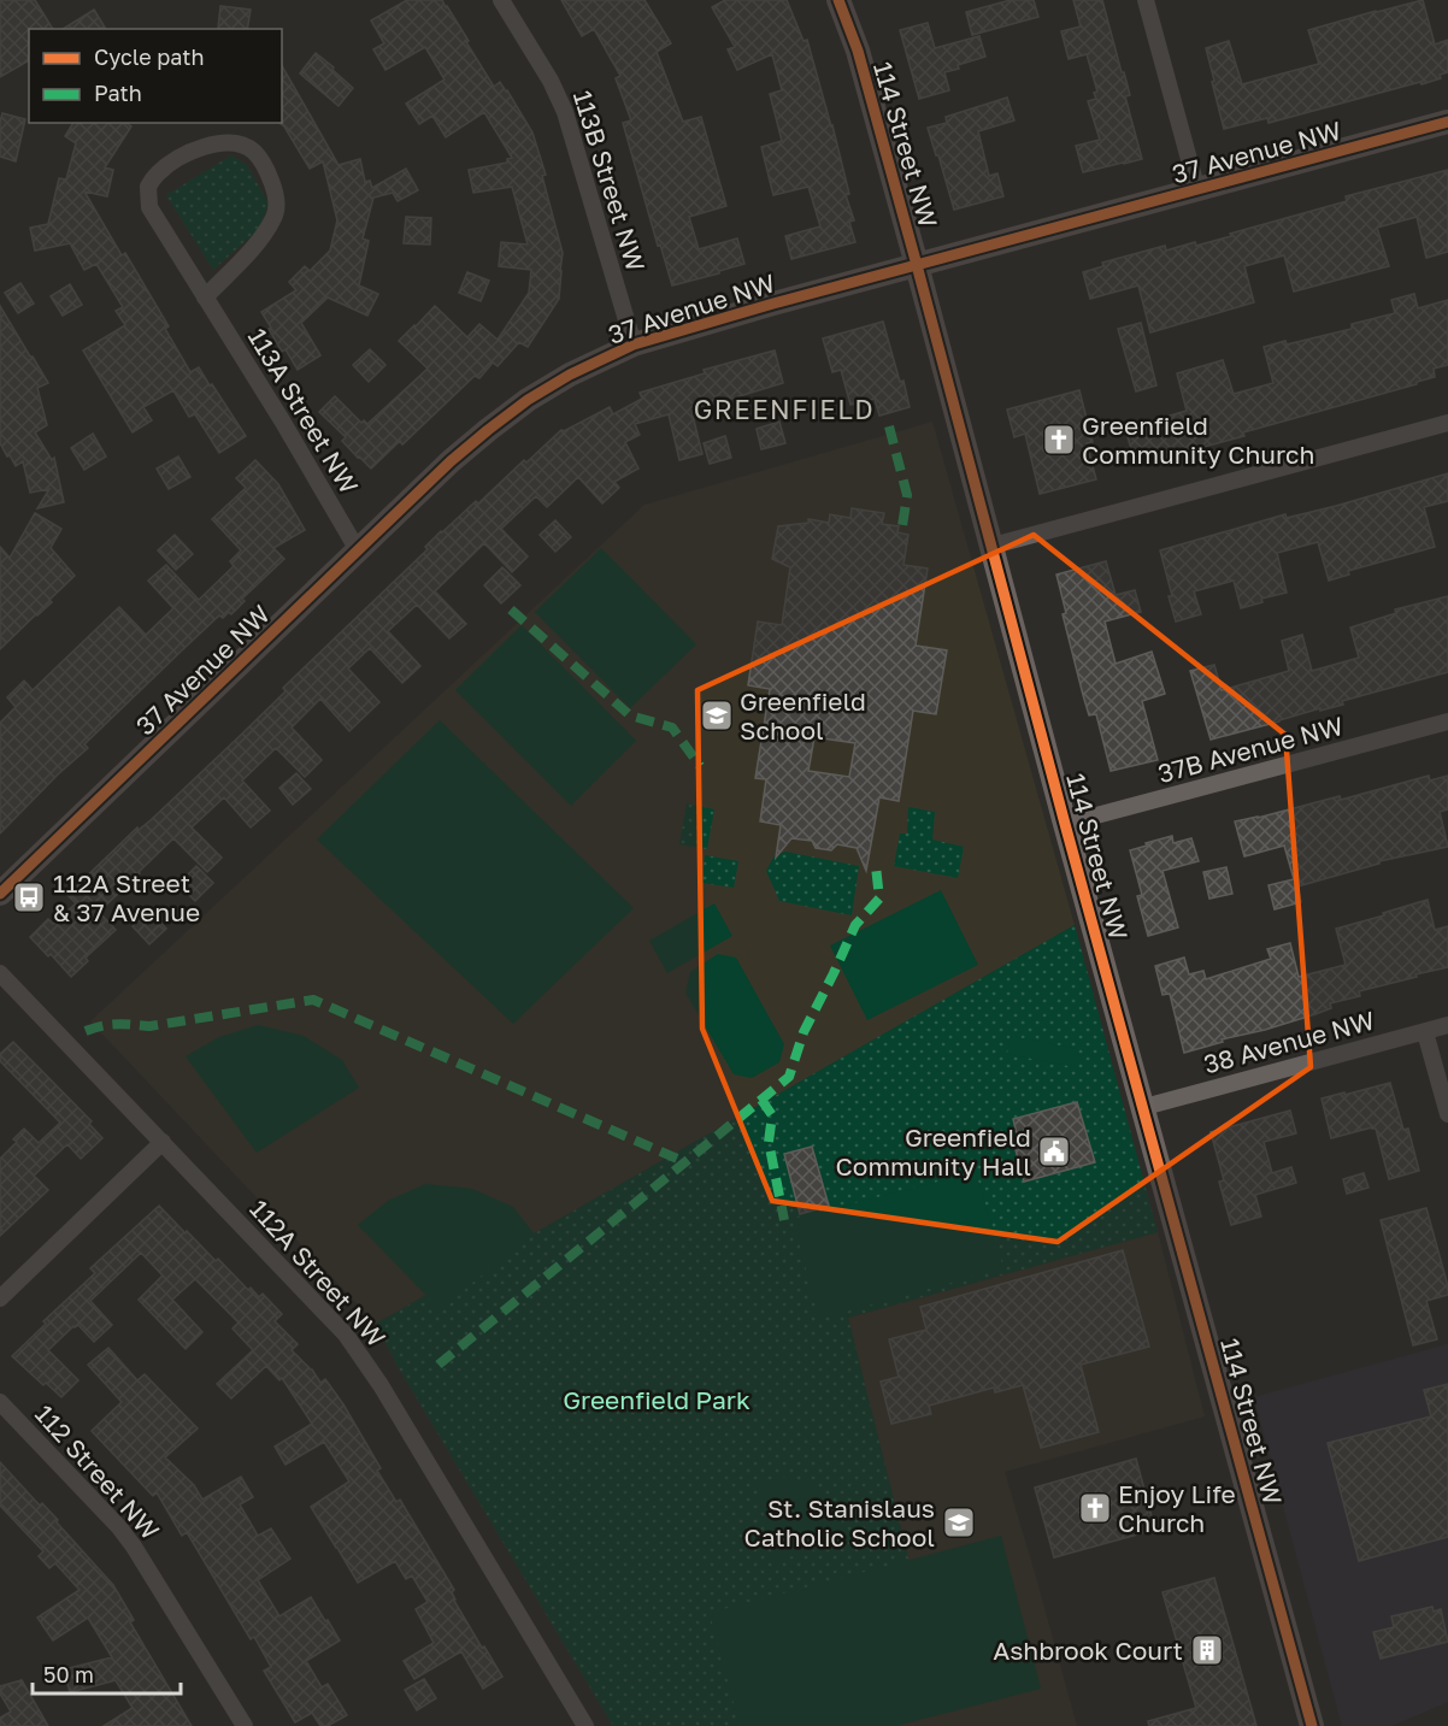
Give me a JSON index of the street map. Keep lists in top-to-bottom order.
{
  "streets": {
    "street": [
      "114 Street NW",
      "37 Avenue NW",
      "113B Street NW",
      "113A Street NW",
      "37B Avenue NW",
      "38 Avenue NW",
      "112A Street NW",
      "112 Street NW"
    ]
  },
  "crossings": [
    ["114 Street NW", "37 Avenue NW"],
    ["114 Street NW", "37B Avenue NW"],
    ["114 Street NW", "38 Avenue NW"],
    ["37 Avenue NW", "113B Street NW"],
    ["37 Avenue NW", "113A Street NW"]
  ],
  "districts": ["GREENFIELD"],
  "parks": ["Greenfield Park"],
  "places": {
    "church": ["Greenfield Community Church", "Enjoy Life Church"],
    "school or university": ["Greenfield School", "St. Stanislaus Catholic School"],
    "bus stop": ["112A Street & 37 Avenue"],
    "public building": ["Greenfield Community Hall"],
    "building": ["Ashbrook Court"]
  },
  "legend": ["Cycle path", "Path"],
  "scale_bar": "50 m"
}
